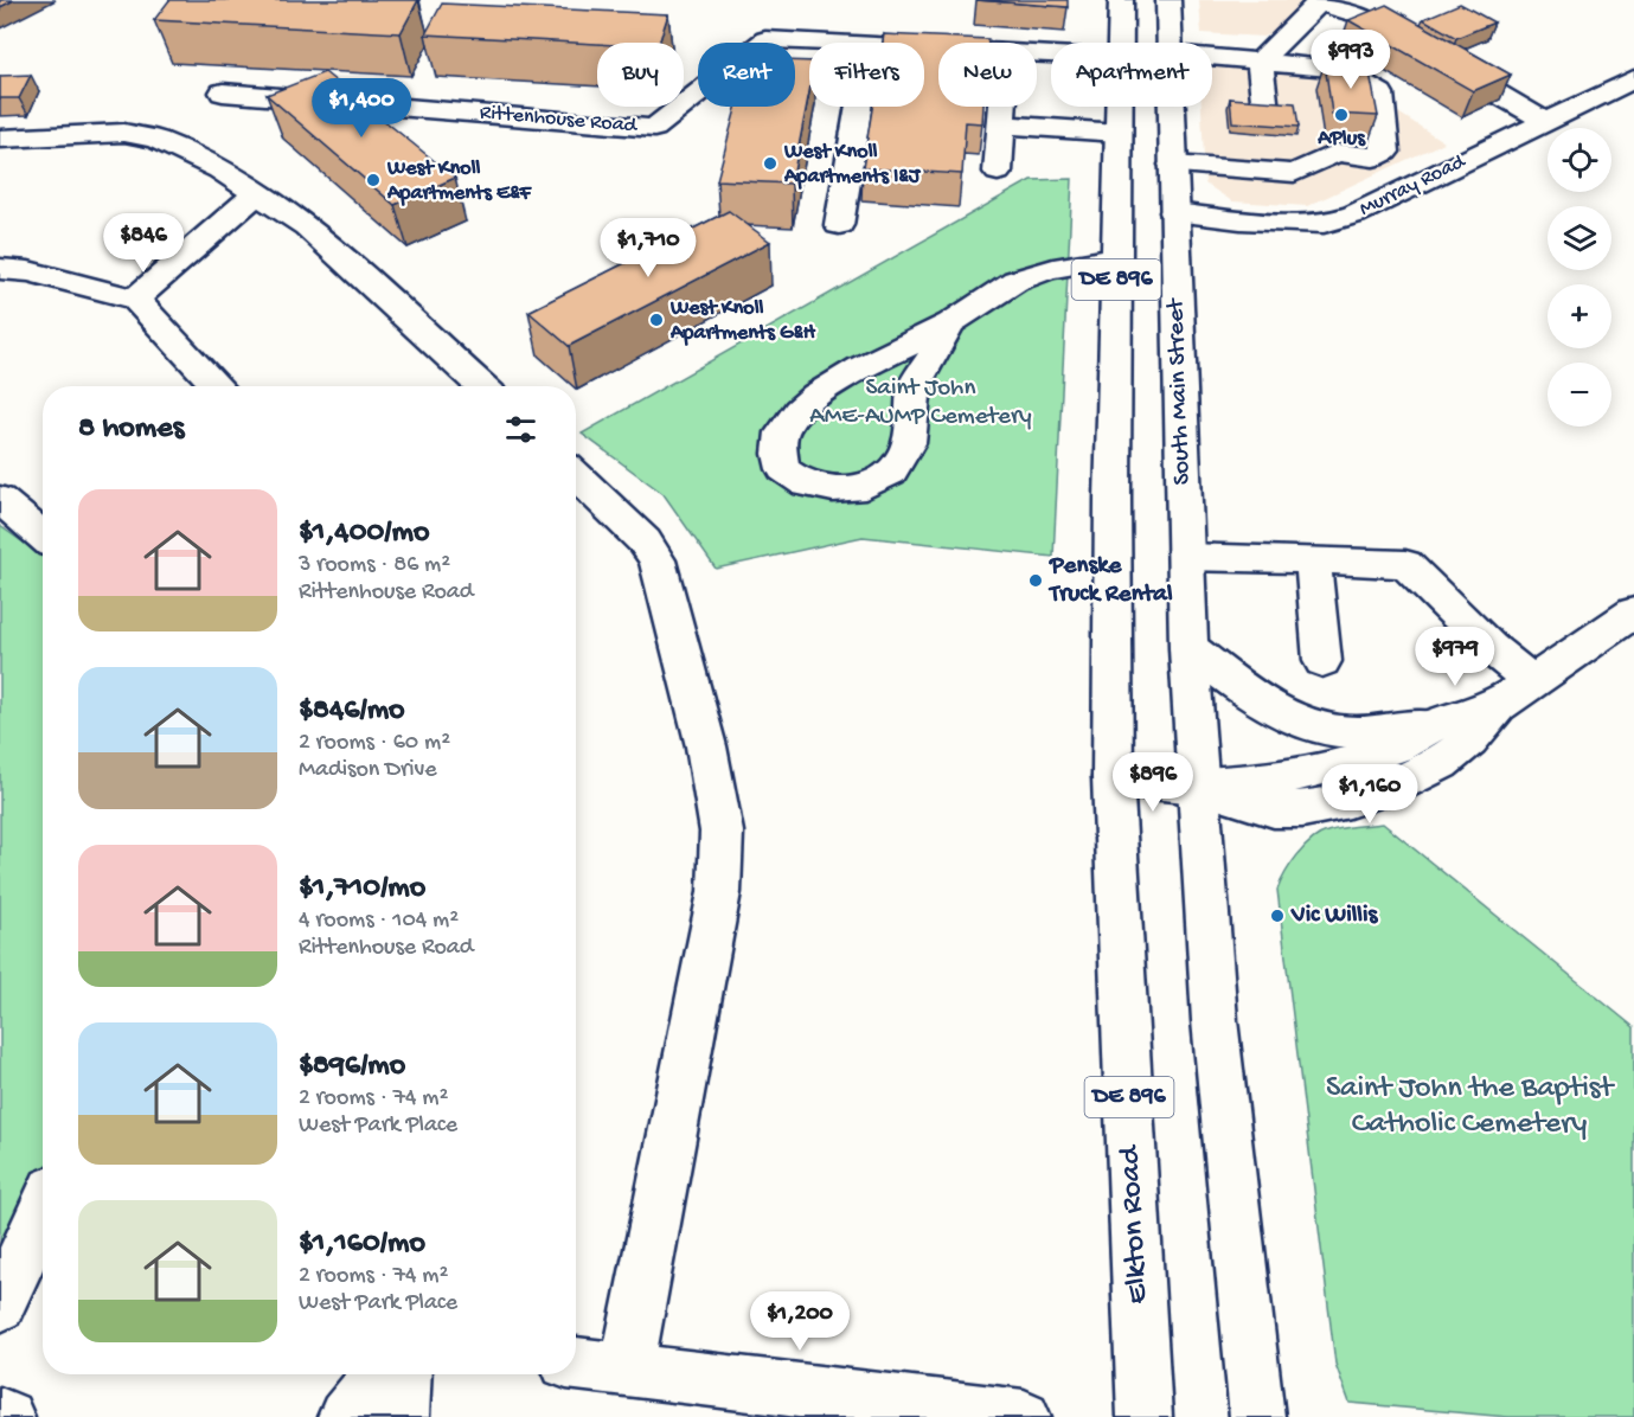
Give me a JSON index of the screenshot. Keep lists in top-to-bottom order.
{
  "streets": {
    "main road": [
      "Rittenhouse Road",
      "Murray Road",
      "DE 896",
      "South Main Street",
      "Elkton Road"
    ]
  },
  "crossings": [
    ["Murray Road", "South Main Street"],
    ["DE 896", "South Main Street"],
    ["South Main Street", "Elkton Road"]
  ],
  "parks": ["Saint John AME-AUMP Cemetery", "Saint John the Baptist Catholic Cemetery"],
  "places": [
    "APlus",
    "West Knoll Apartments I&J",
    "West Knoll Apartments E&F",
    "West Knoll Apartments G&H",
    "Penske Truck Rental",
    "Vic Willis"
  ],
  "page": {
    "price": [
      "$993",
      "$1,400",
      "$846",
      "$1,710",
      "$979",
      "$896",
      "$1,160",
      "$1,200"
    ],
    "chip": [
      "Buy",
      "Rent",
      "Filters",
      "New",
      "Apartment"
    ],
    "map_buttons": ["+", "−"],
    "heading": "8 homes",
    "list": [
      {
        "name": "$1,400/mo",
        "note": "3 rooms · 86 m² · Rittenhouse Road"
      },
      {
        "name": "$846/mo",
        "note": "2 rooms · 60 m² · Madison Drive"
      },
      {
        "name": "$1,710/mo",
        "note": "4 rooms · 104 m² · Rittenhouse Road"
      },
      {
        "name": "$896/mo",
        "note": "2 rooms · 74 m² · West Park Place"
      },
      {
        "name": "$1,160/mo",
        "note": "2 rooms · 74 m² · West Park Place"
      }
    ]
  }
}
